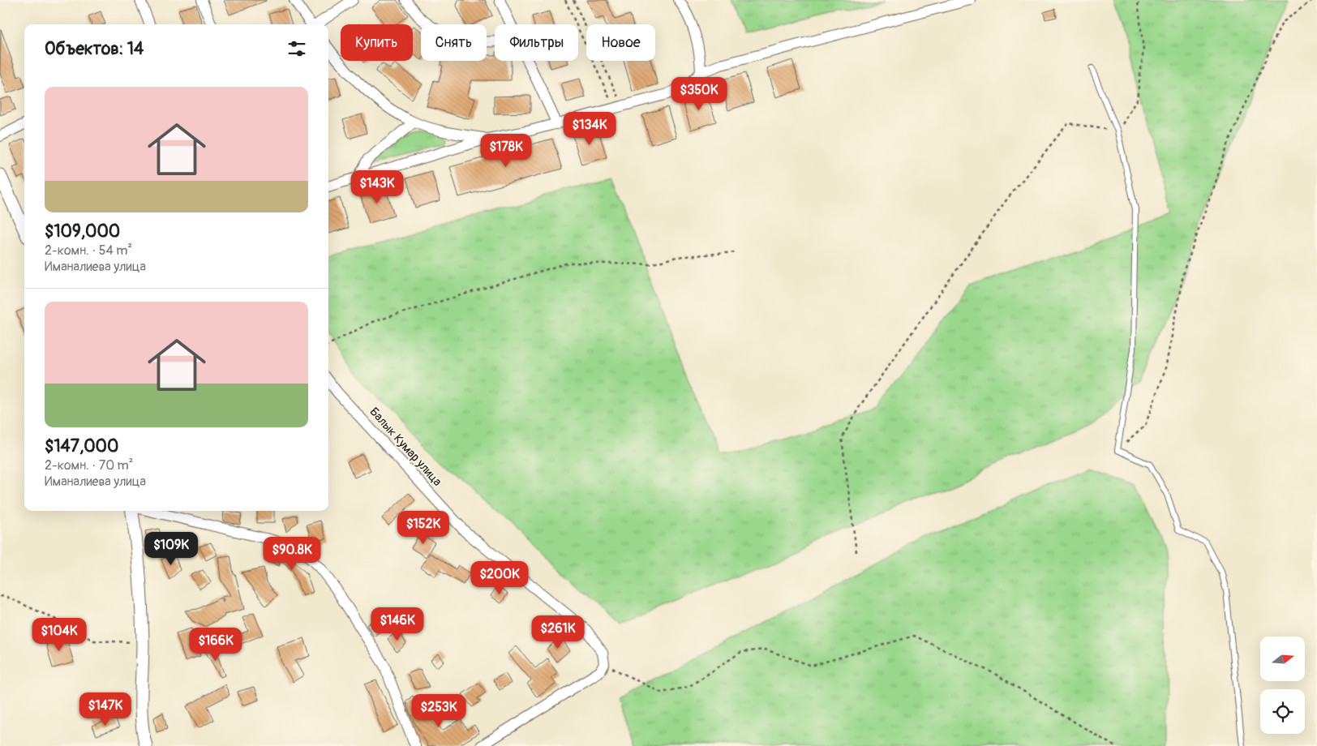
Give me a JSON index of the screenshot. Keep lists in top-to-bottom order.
{
  "streets": {
    "street": ["Балык Кумар улица"]
  },
  "north": "right",
  "page": {
    "chip": [
      "Купить",
      "Снять",
      "Фильтры",
      "Новое"
    ],
    "heading": "Объектов: 14",
    "list": [
      {
        "name": "$109,000",
        "note": "2-комн. · 54 m² · Иманалиева улица"
      },
      {
        "name": "$147,000",
        "note": "2-комн. · 70 m² · Иманалиева улица"
      }
    ],
    "price": [
      "$350K",
      "$134K",
      "$178K",
      "$143K",
      "$152K",
      "$109K",
      "$90.8K",
      "$200K",
      "$146K",
      "$261K",
      "$104K",
      "$166K",
      "$147K",
      "$253K"
    ]
  }
}
